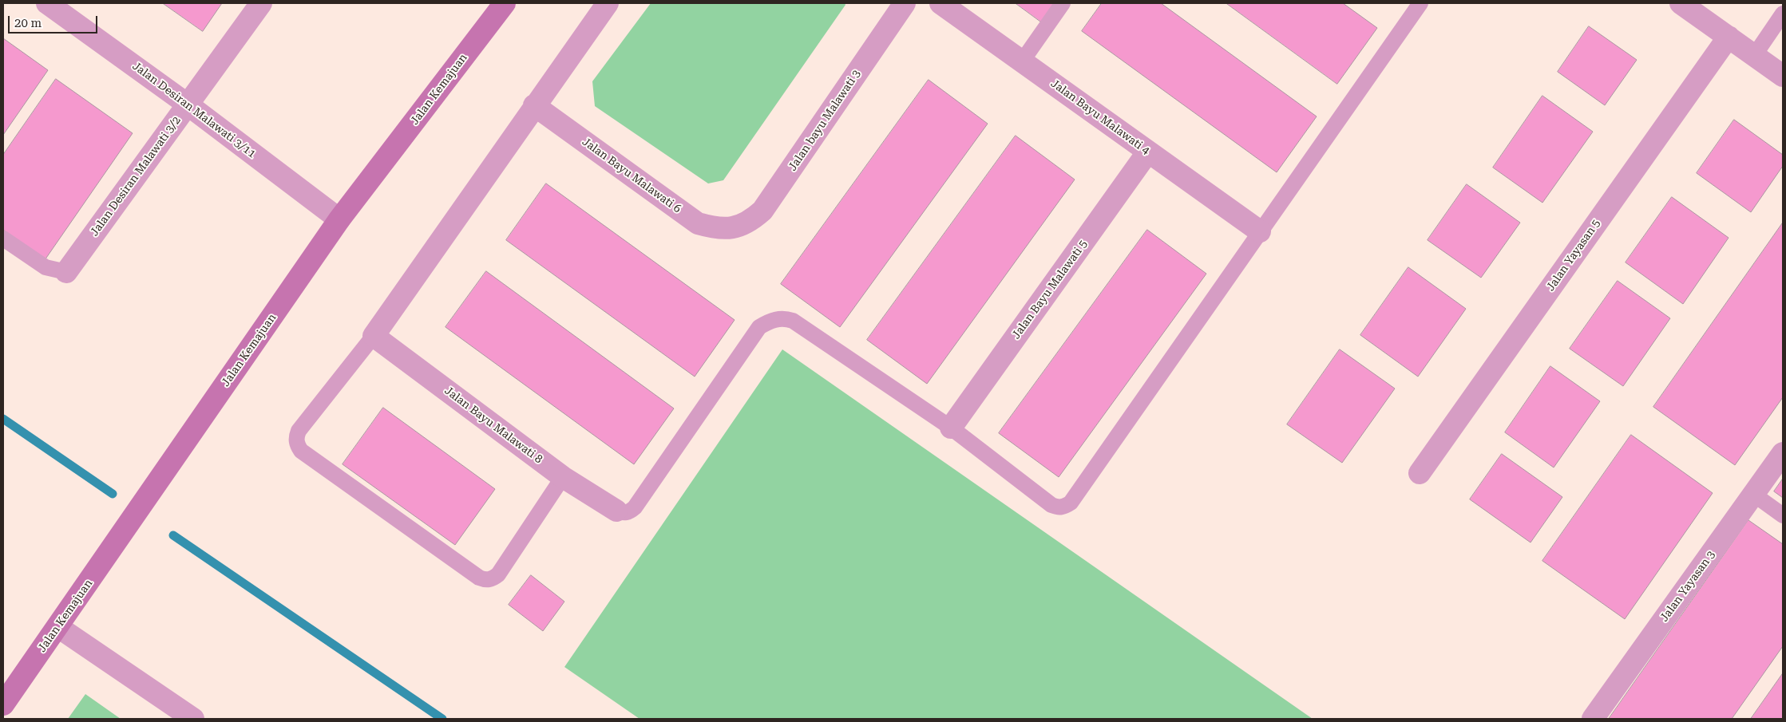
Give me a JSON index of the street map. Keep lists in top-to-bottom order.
{
  "streets": {
    "street": [
      "Jalan Kemajuan",
      "Jalan Desiran Malawati 3/11",
      "Jalan Bayu Malawati 4",
      "Jalan bayu Malawati 3",
      "Jalan Bayu Malawati 6",
      "Jalan Desiran Malawati 3/2",
      "Jalan Yayasan 5",
      "Jalan Bayu Malawati 5",
      "Jalan Bayu Malawati 8",
      "Jalan Yayasan 3"
    ]
  },
  "crossings": [
    ["Jalan Kemajuan", "Jalan Desiran Malawati 3/11"],
    ["Jalan Desiran Malawati 3/11", "Jalan Desiran Malawati 3/2"],
    ["Jalan Bayu Malawati 4", "Jalan Bayu Malawati 5"],
    ["Jalan bayu Malawati 3", "Jalan Bayu Malawati 6"]
  ],
  "scale_bar": "20 m"
}
